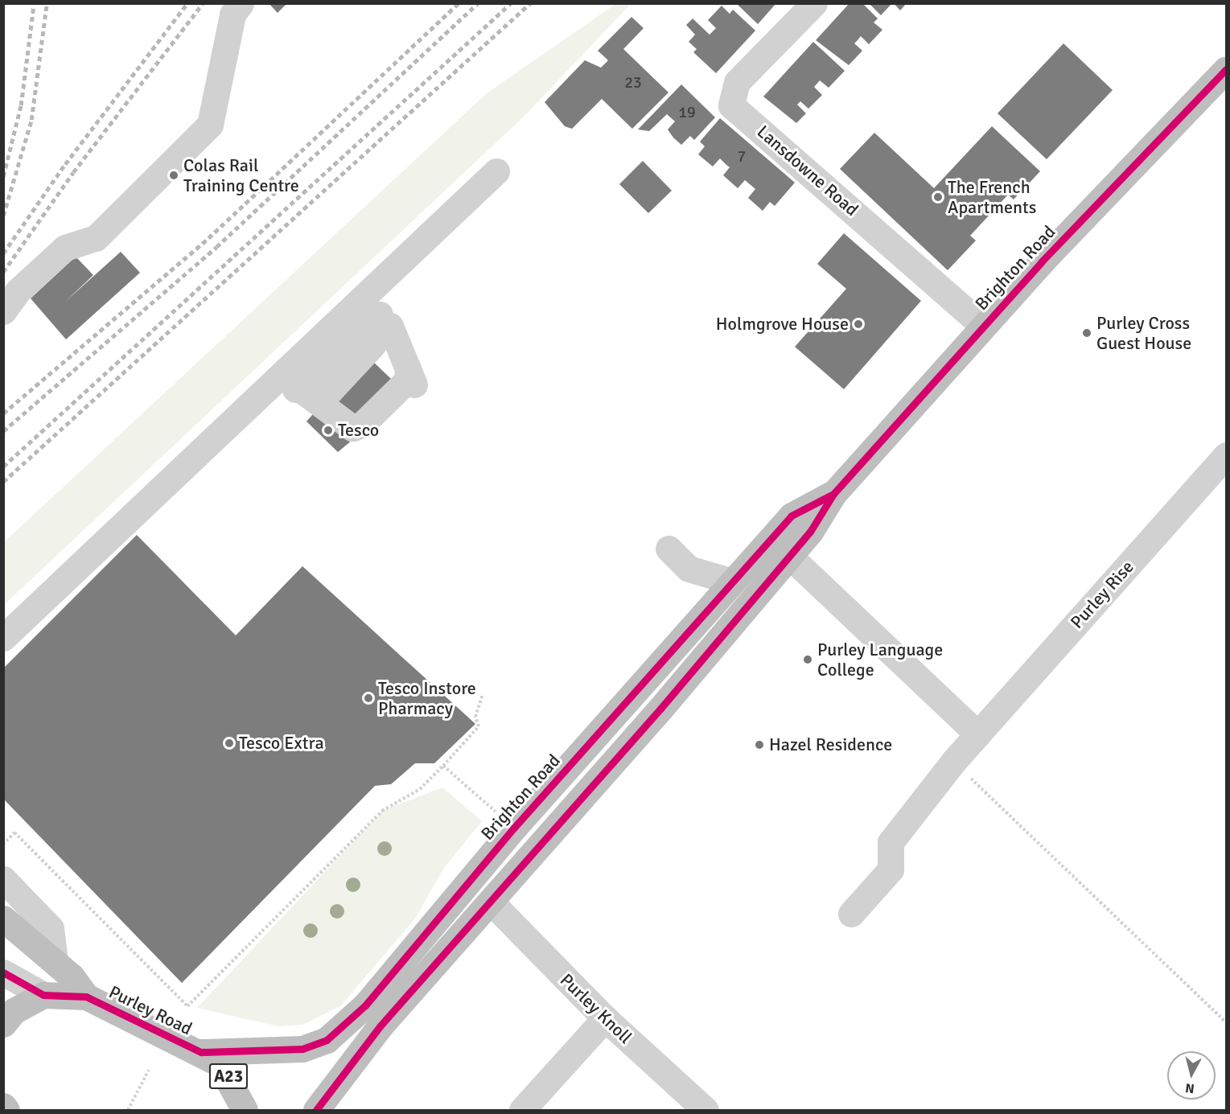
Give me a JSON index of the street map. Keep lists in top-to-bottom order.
{
  "streets": {
    "highway": ["Brighton Road", "Purley Road", "A23"],
    "street": ["Lansdowne Road", "Purley Rise", "Purley Knoll"]
  },
  "crossings": [
    ["Lansdowne Road", "Brighton Road"],
    ["Brighton Road", "Purley Knoll"],
    ["Brighton Road", "Purley Road"],
    ["Purley Road", "A23"]
  ],
  "places": [
    "Colas Rail Training Centre",
    "The French Apartments",
    "Holmgrove House",
    "Purley Cross Guest House",
    "Tesco",
    "Purley Language College",
    "Tesco Instore Pharmacy",
    "Tesco Extra",
    "Hazel Residence"
  ],
  "house_numbers": ["23", "19", "7"],
  "north": "bottom"
}
